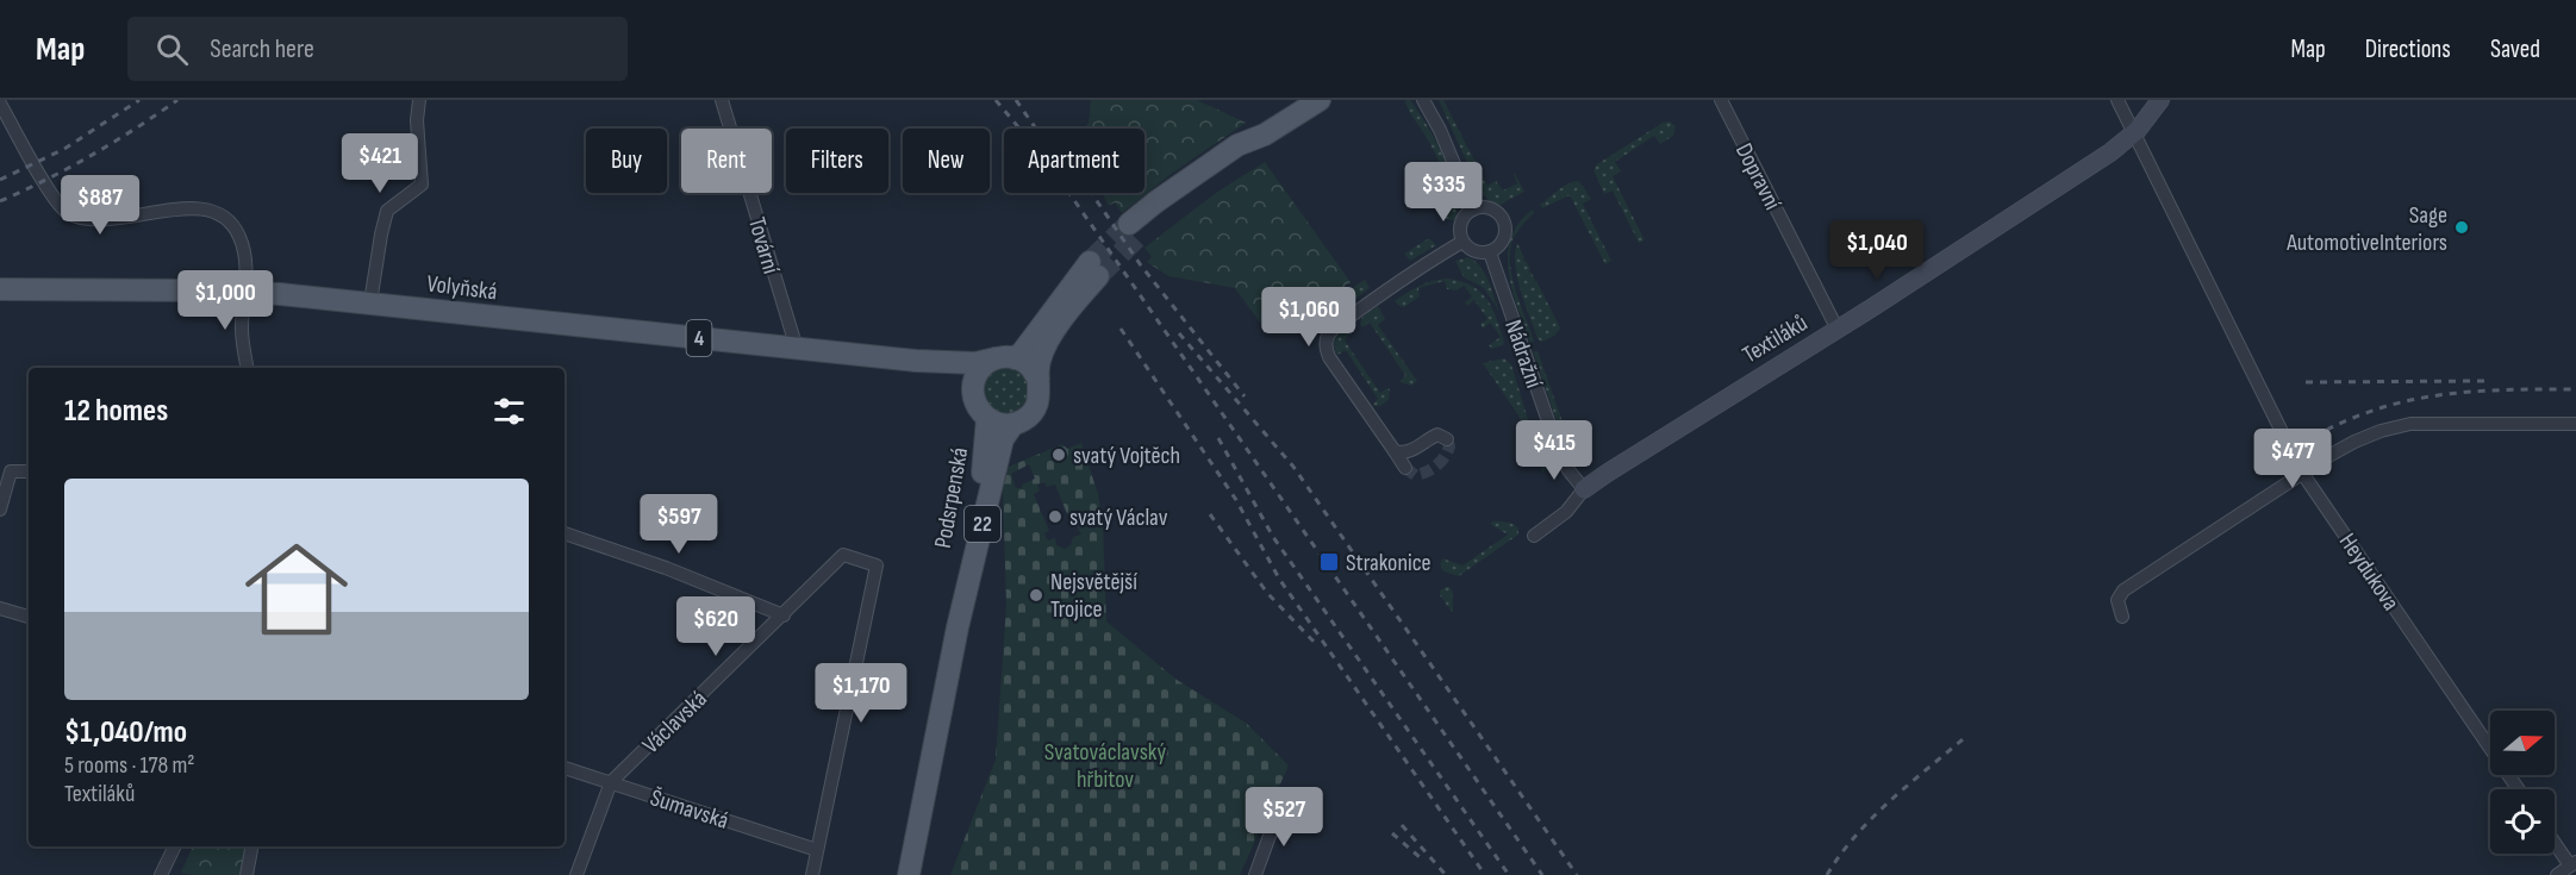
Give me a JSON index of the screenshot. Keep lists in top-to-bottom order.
{
  "streets": {
    "main road": [
      "Volyňská",
      "4",
      "Podsrpenská",
      "22"
    ],
    "street": [
      "Dopravní",
      "Tovární",
      "Textiláků",
      "Nádražní",
      "Heydukova",
      "Václavská",
      "Šumavská"
    ]
  },
  "crossings": [
    ["Dopravní", "Textiláků"],
    ["Tovární", "Volyňská"],
    ["Volyňská", "Podsrpenská"],
    ["Textiláků", "Nádražní"],
    ["Textiláků", "Heydukova"],
    ["Václavská", "Šumavská"]
  ],
  "parks": ["Svatováclavský hřbitov"],
  "places": {
    "other": [
      "Sage AutomotiveInteriors",
      "svatý Vojtěch",
      "svatý Václav",
      "Nejsvětější Trojice"
    ],
    "transit": ["Strakonice"]
  },
  "north": "right",
  "page": {
    "header": "Map",
    "search": "Search here",
    "nav": ["Map", "Directions", "Saved"],
    "chip": [
      "Buy",
      "Rent",
      "Filters",
      "New",
      "Apartment"
    ],
    "price": [
      "$421",
      "$335",
      "$887",
      "$1,040",
      "$1,000",
      "$1,060",
      "$415",
      "$477",
      "$597",
      "$620",
      "$1,170",
      "$527"
    ],
    "heading": "12 homes",
    "list": [
      {
        "name": "$1,040/mo",
        "note": "5 rooms · 178 m² · Textiláků"
      }
    ]
  }
}
